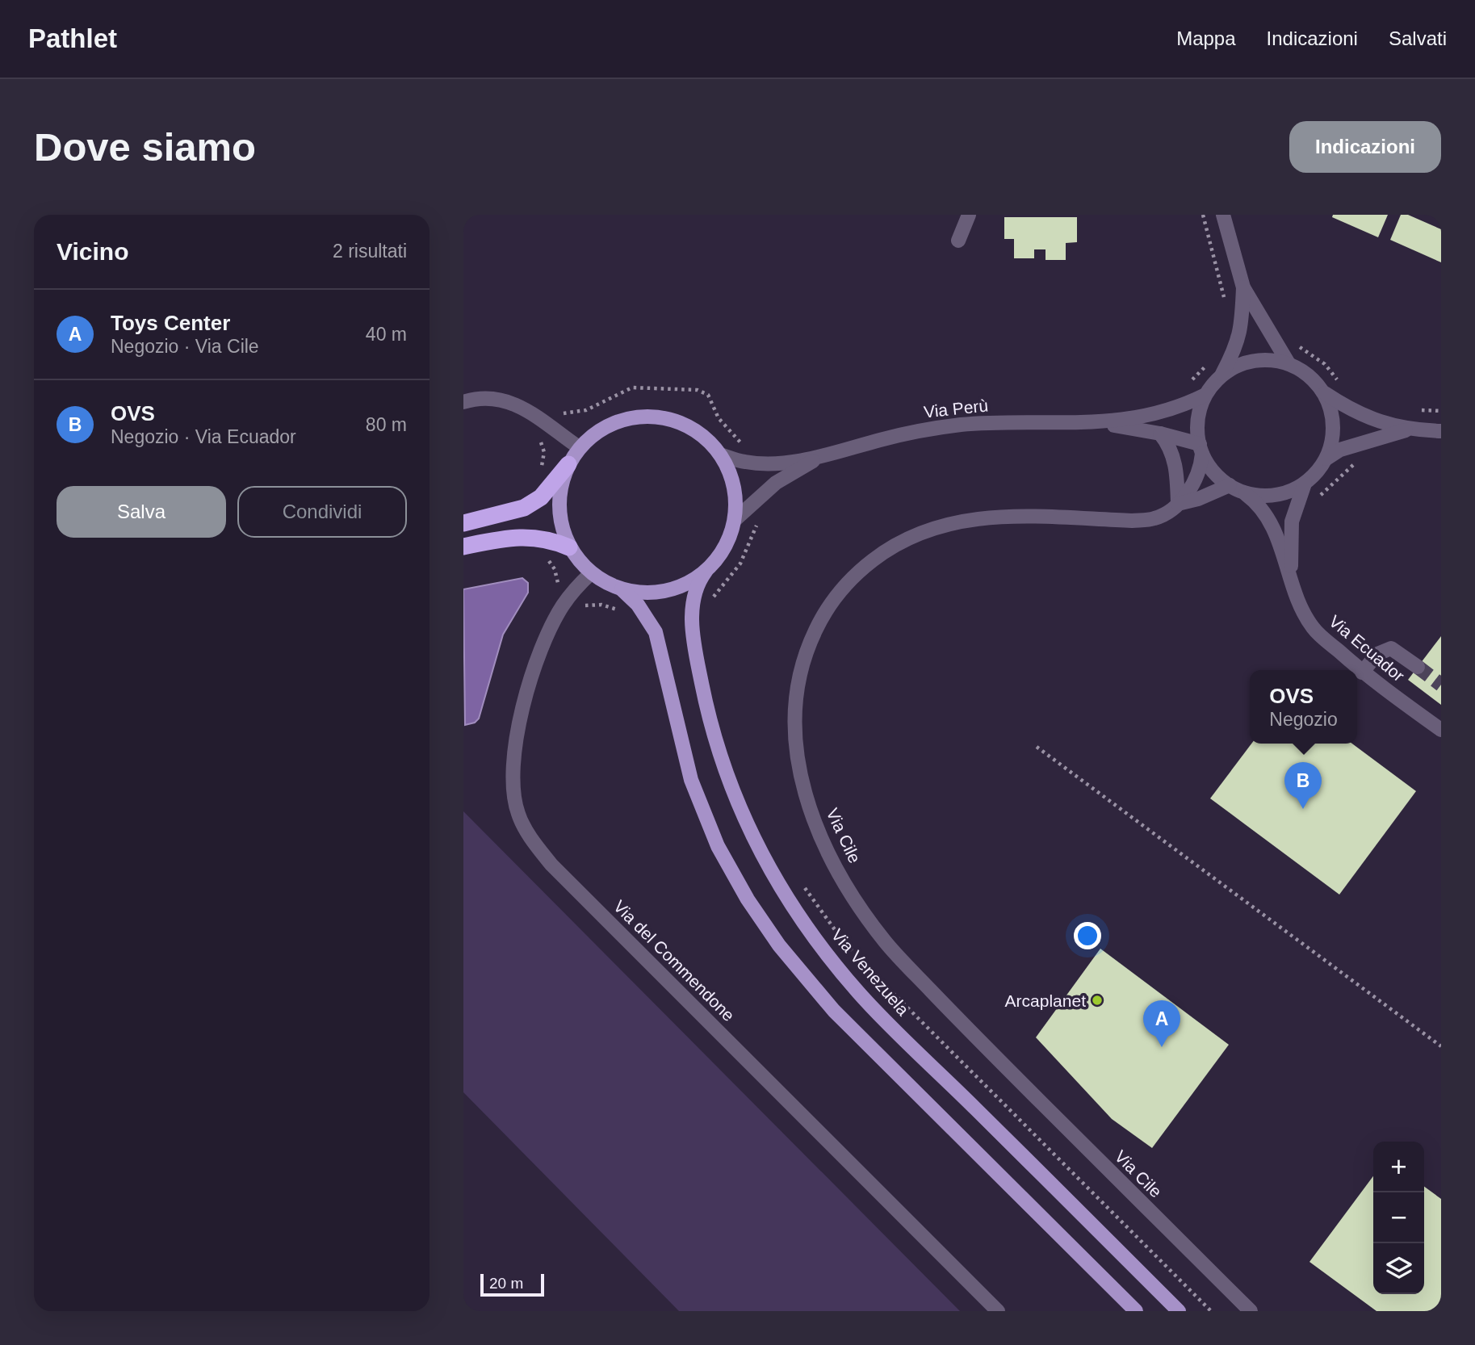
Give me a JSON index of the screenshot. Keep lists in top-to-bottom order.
{
  "streets": {
    "main road": ["Via Venezuela"],
    "street": [
      "Via Perù",
      "Via Ecuador",
      "Via Cile",
      "Via del Commendone"
    ]
  },
  "crossings": [
    ["Via Perù", "Via Ecuador"],
    ["Via Perù", "Via Cile"],
    ["Via Perù", "Via del Commendone"],
    ["Via Perù", "Via Venezuela"],
    ["Via Ecuador", "Via Cile"],
    ["Via del Commendone", "Via Venezuela"]
  ],
  "places": ["Arcaplanet"],
  "scale_bar": "20 m",
  "page": {
    "header": "Pathlet",
    "nav": ["Mappa", "Indicazioni", "Salvati"],
    "buttons": [
      "Indicazioni",
      ["Salva", "Condividi"]
    ],
    "title": "Dove siamo",
    "heading": ["Vicino", "2 risultati"],
    "list": [
      {
        "mark": "A",
        "name": "Toys Center",
        "note": "Negozio · Via Cile",
        "value": "40 m"
      },
      {
        "mark": "B",
        "name": "OVS",
        "note": "Negozio · Via Ecuador",
        "value": "80 m"
      }
    ],
    "popup": ["OVS", "Negozio"],
    "pins": ["B", "A"],
    "map_buttons": ["+", "−"],
    "scale": "20 m"
  }
}
